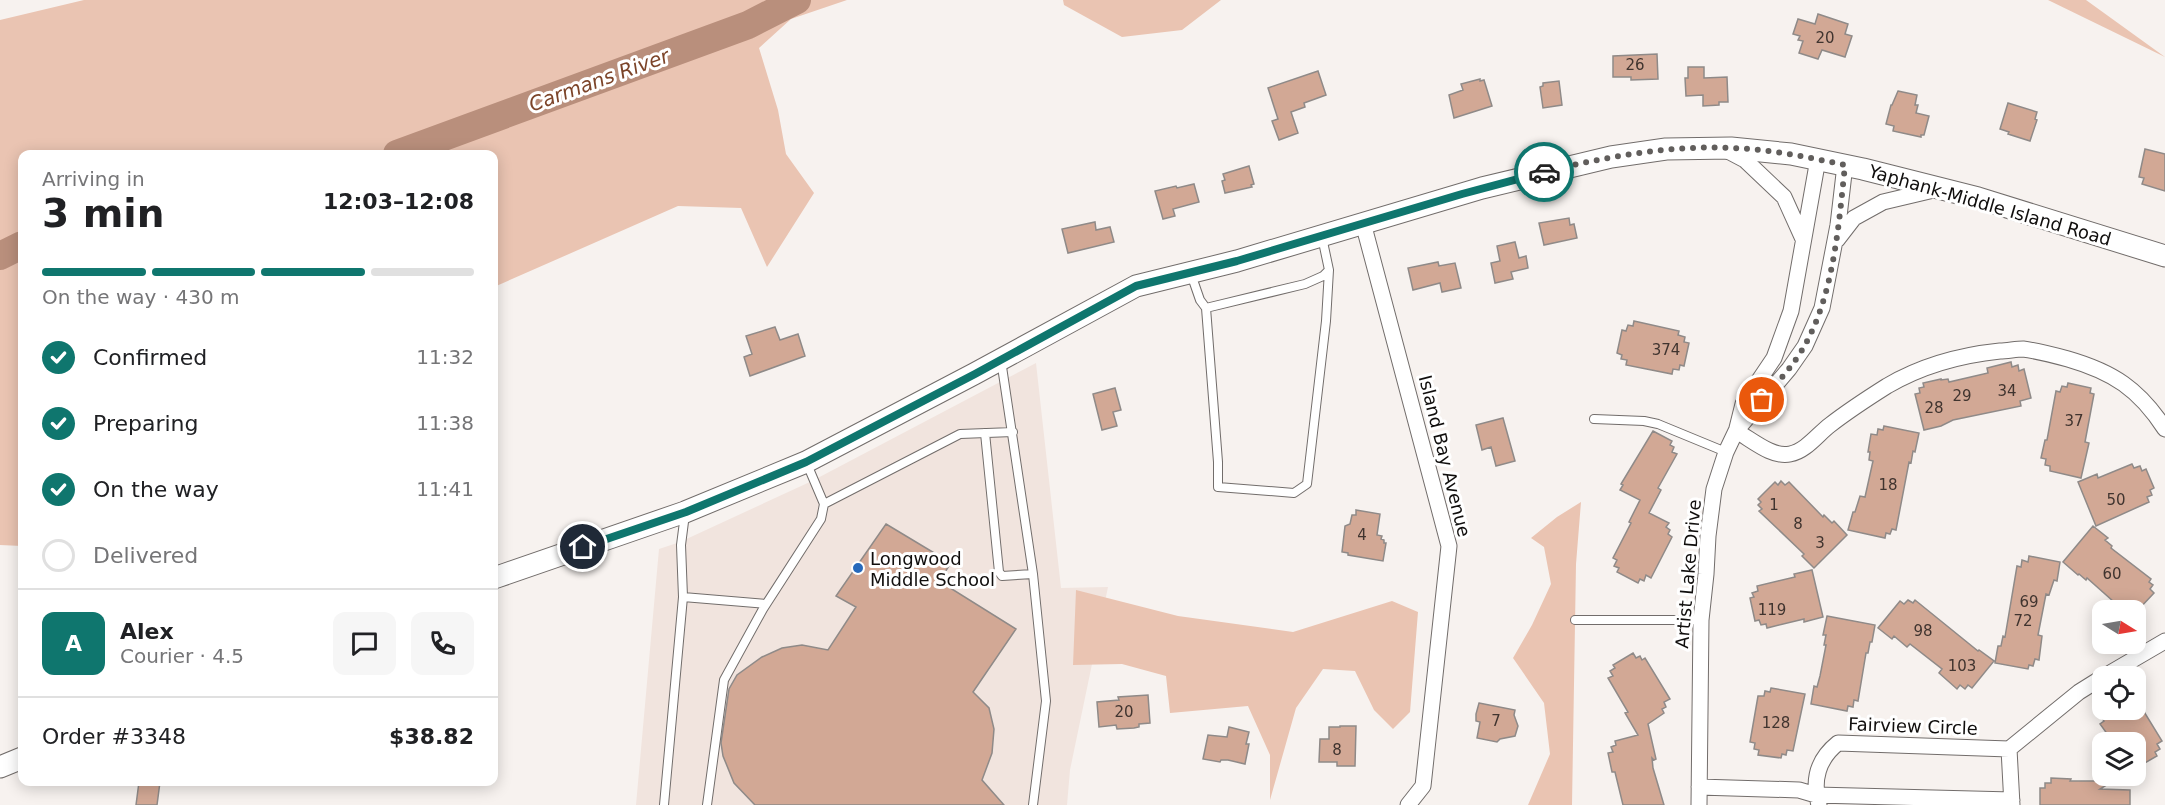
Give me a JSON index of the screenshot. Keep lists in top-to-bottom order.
{
  "streets": {
    "main road": ["Yaphank-Middle Island Road"],
    "street": ["Island Bay Avenue", "Artist Lake Drive", "Fairview Circle"]
  },
  "crossings": [
    ["Yaphank-Middle Island Road", "Island Bay Avenue"],
    ["Yaphank-Middle Island Road", "Artist Lake Drive"]
  ],
  "water": ["Carmans River"],
  "places": ["Longwood Middle School"],
  "house_numbers": [
    "20",
    "26",
    "374",
    "34",
    "29",
    "28",
    "37",
    "18",
    "50",
    "1",
    "8",
    "4",
    "3",
    "60",
    "69",
    "119",
    "72",
    "98",
    "103",
    "20",
    "7",
    "128",
    "8"
  ],
  "north": "right",
  "page": {
    "heading": ["3 min", "Arriving in", "12:03–12:08"],
    "panel": [
      "Alex",
      "Courier · 4.5",
      "Order #3348",
      "$38.82"
    ],
    "bar": "On the way · 430 m",
    "list": [
      ["Confirmed", "11:32"],
      ["Preparing", "11:38"],
      ["On the way", "11:41"],
      "Delivered"
    ],
    "round": "A"
  }
}
